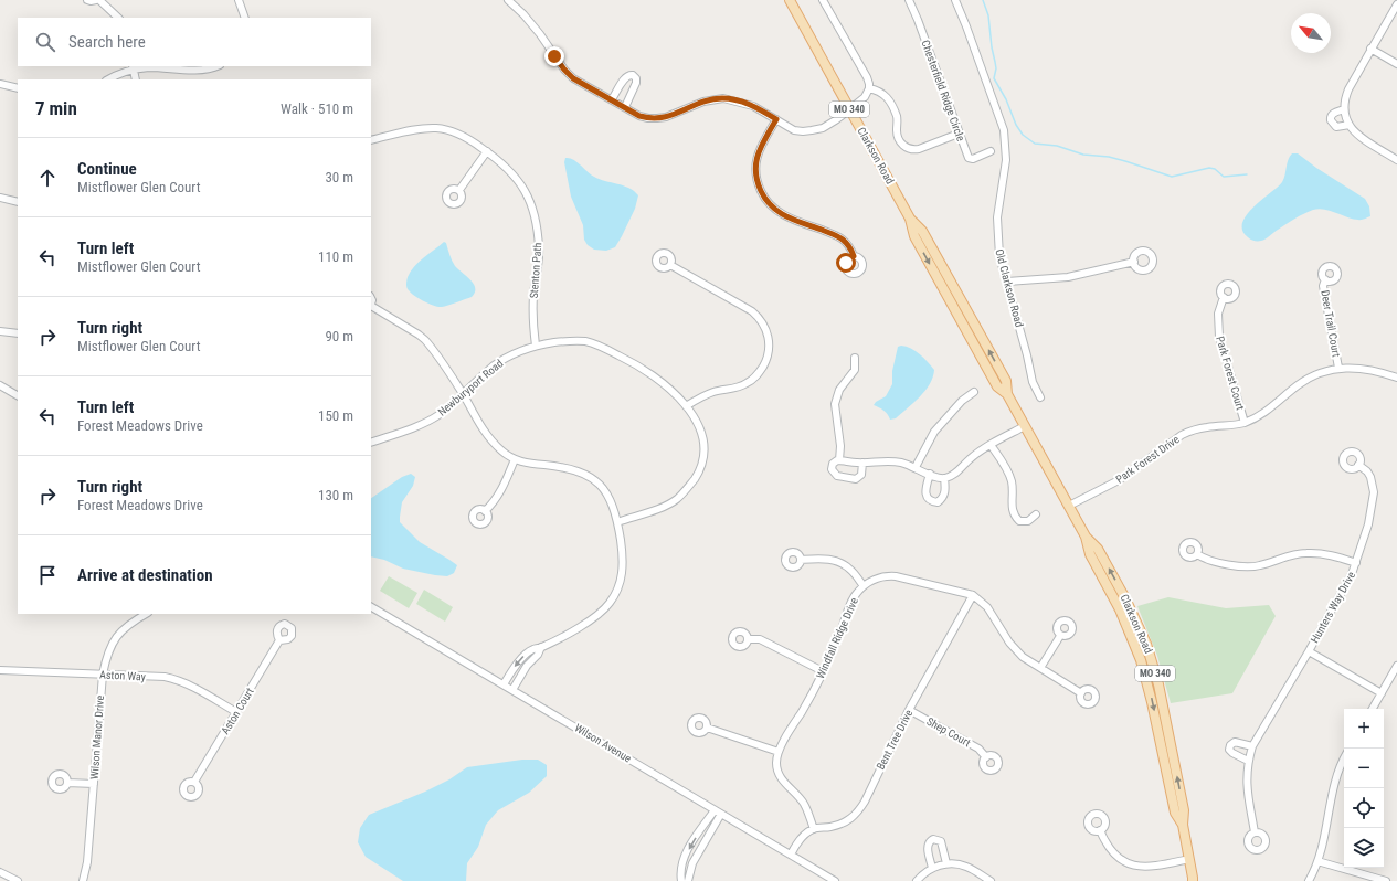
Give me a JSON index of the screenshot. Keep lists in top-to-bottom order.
{
  "streets": {
    "main road": ["MO 340", "Clarkson Road"],
    "street": [
      "Chesterfield Ridge Circle",
      "Stenton Path",
      "Old Clarkson Road",
      "Deer Trail Court",
      "Park Forest Court",
      "Newburyport Road",
      "Park Forest Drive",
      "Hunters Way Drive",
      "Windfall Ridge Drive",
      "Aston Way",
      "Aston Court",
      "Shep Court",
      "Wilson Manor Drive",
      "Bent Tree Drive",
      "Wilson Avenue"
    ]
  },
  "crossings": [
    ["Clarkson Road", "Park Forest Drive"],
    ["Stenton Path", "Newburyport Road"],
    ["Deer Trail Court", "Park Forest Drive"],
    ["Park Forest Court", "Park Forest Drive"],
    ["Windfall Ridge Drive", "Bent Tree Drive"],
    ["Aston Way", "Aston Court"],
    ["Aston Way", "Wilson Manor Drive"],
    ["Shep Court", "Bent Tree Drive"]
  ],
  "north": "top left",
  "page": {
    "search": "Search here",
    "heading": ["7 min", "Walk · 510 m"],
    "list": [
      ["Continue", "Mistflower Glen Court", "30 m"],
      ["Turn left", "Mistflower Glen Court", "110 m"],
      ["Turn right", "Mistflower Glen Court", "90 m"],
      ["Turn left", "Forest Meadows Drive", "150 m"],
      ["Turn right", "Forest Meadows Drive", "130 m"],
      "Arrive at destination"
    ],
    "map_buttons": ["+", "−"]
  }
}
